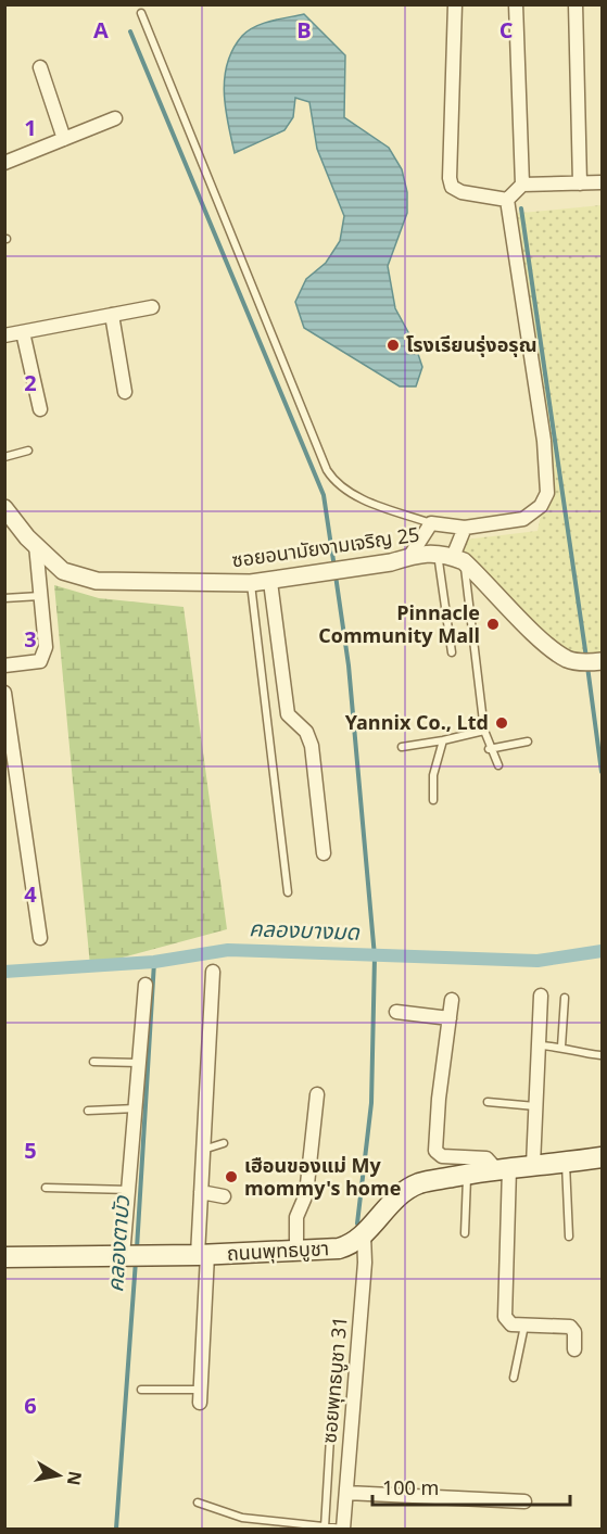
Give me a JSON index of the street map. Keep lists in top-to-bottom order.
{
  "streets": {
    "main road": ["ถนนพุทธบูชา"],
    "street": ["ซอยอนามัยงามเจริญ 25", "ซอยพุทธบูชา 31"]
  },
  "crossings": [
    ["ถนนพุทธบูชา", "ซอยพุทธบูชา 31"]
  ],
  "water": ["คลองบางมด", "คลองตาบัว"],
  "places": [
    "โรงเรียนรุ่งอรุณ",
    "Pinnacle Community Mall",
    "Yannix Co., Ltd",
    "เฮือนของแม่ My mommy's home"
  ],
  "scale_bar": "100 m",
  "north": "right",
  "grid": {
    "columns": ["A", "B", "C"],
    "rows": [
      "1",
      "2",
      "3",
      "4",
      "5",
      "6"
    ]
  }
}
